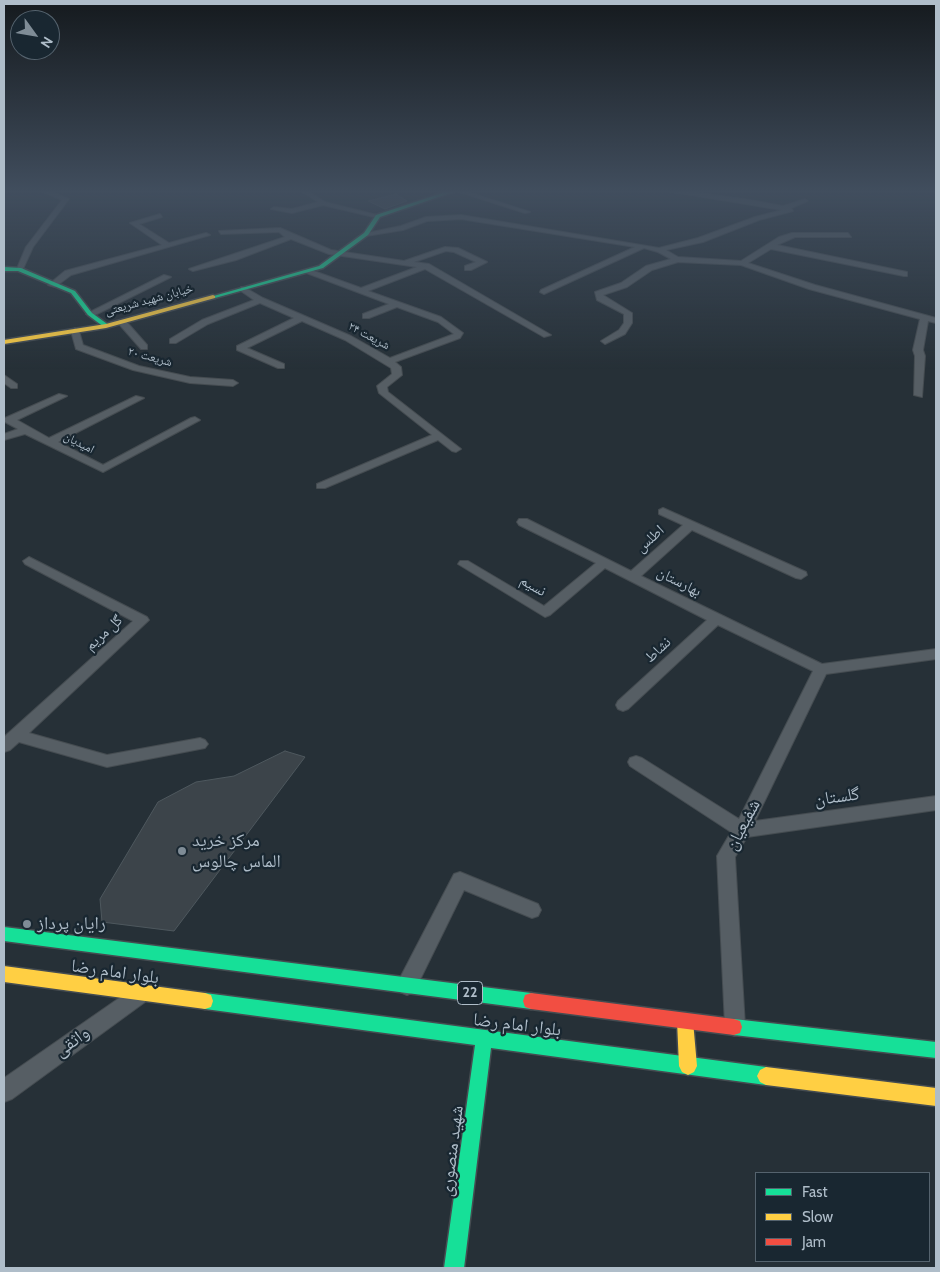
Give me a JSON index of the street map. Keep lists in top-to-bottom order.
{
  "streets": {
    "street": [
      "خیابان شهید شریعتی",
      "شریعت ۲۴",
      "شریعت ۲۰",
      "امیدیان",
      "اطلس",
      "بهارستان",
      "نسیم",
      "گل مریم",
      "نشاط",
      "گلستان",
      "شفیعیان",
      "بلوار امام رضا",
      "22",
      "واثقی",
      "شهید منصوری"
    ]
  },
  "crossings": [
    ["خیابان شهید شریعتی", "شریعت ۲۴"],
    ["خیابان شهید شریعتی", "شریعت ۲۰"],
    ["اطلس", "بهارستان"],
    ["بهارستان", "نسیم"],
    ["بهارستان", "نشاط"],
    ["بهارستان", "شفیعیان"],
    ["گلستان", "شفیعیان"],
    ["شفیعیان", "بلوار امام رضا"],
    ["بلوار امام رضا", "واثقی"],
    ["بلوار امام رضا", "شهید منصوری"]
  ],
  "places": ["مرکز خرید الماس چالوس", "رایان پرداز"],
  "legend": ["Fast", "Slow", "Jam"],
  "north": "bottom right"
}
